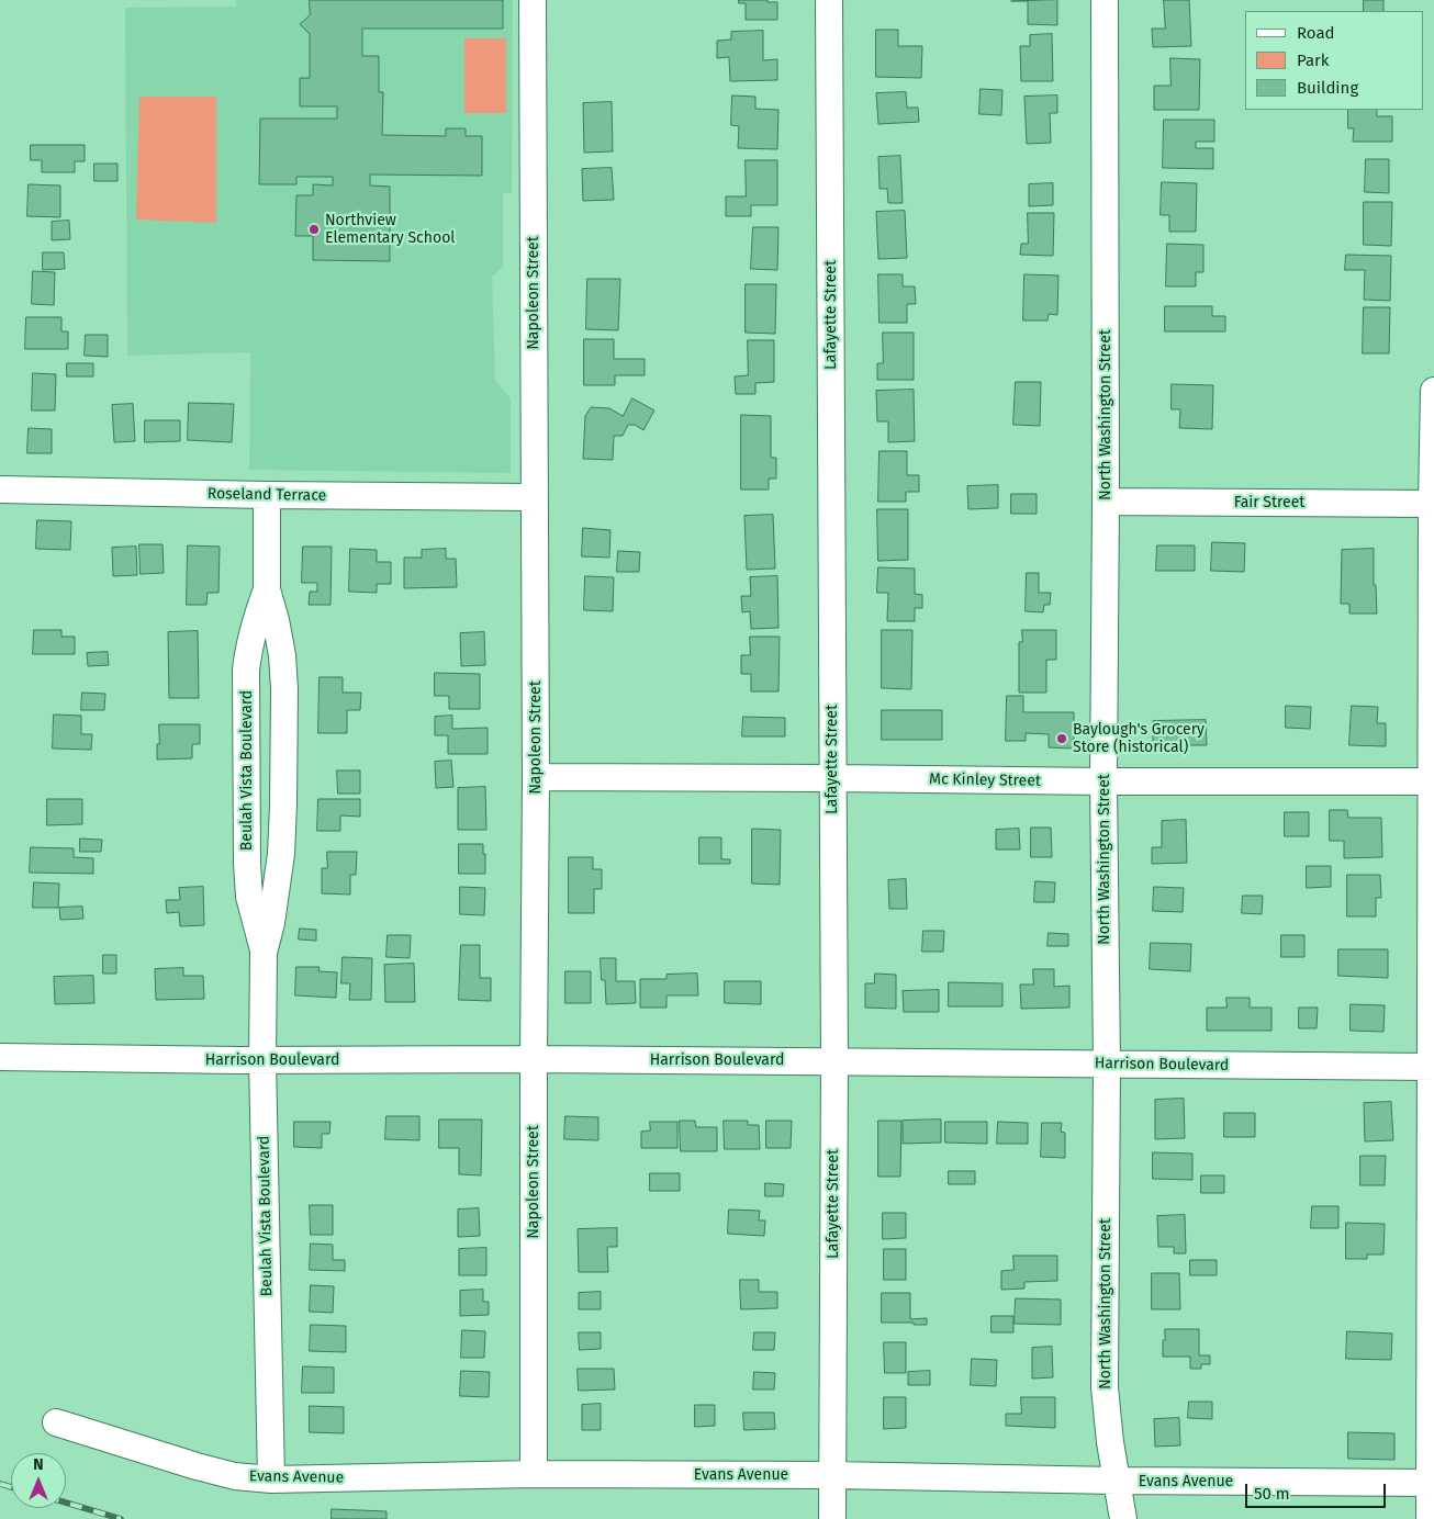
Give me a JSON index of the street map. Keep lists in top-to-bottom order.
{
  "streets": {
    "street": [
      "Napoleon Street",
      "Lafayette Street",
      "North Washington Street",
      "Roseland Terrace",
      "Fair Street",
      "Beulah Vista Boulevard",
      "Mc Kinley Street",
      "Harrison Boulevard",
      "Evans Avenue"
    ]
  },
  "crossings": [
    ["Napoleon Street", "Roseland Terrace"],
    ["Napoleon Street", "Mc Kinley Street"],
    ["Napoleon Street", "Harrison Boulevard"],
    ["Napoleon Street", "Evans Avenue"],
    ["Lafayette Street", "Mc Kinley Street"],
    ["Lafayette Street", "Harrison Boulevard"],
    ["Lafayette Street", "Evans Avenue"],
    ["North Washington Street", "Fair Street"],
    ["North Washington Street", "Mc Kinley Street"],
    ["North Washington Street", "Harrison Boulevard"],
    ["North Washington Street", "Evans Avenue"],
    ["Roseland Terrace", "Beulah Vista Boulevard"],
    ["Beulah Vista Boulevard", "Harrison Boulevard"],
    ["Beulah Vista Boulevard", "Evans Avenue"]
  ],
  "places": ["Northview Elementary School", "Baylough's Grocery Store (historical)"],
  "legend": ["Road", "Park", "Building"],
  "scale_bar": "50 m",
  "north": "top"
}
